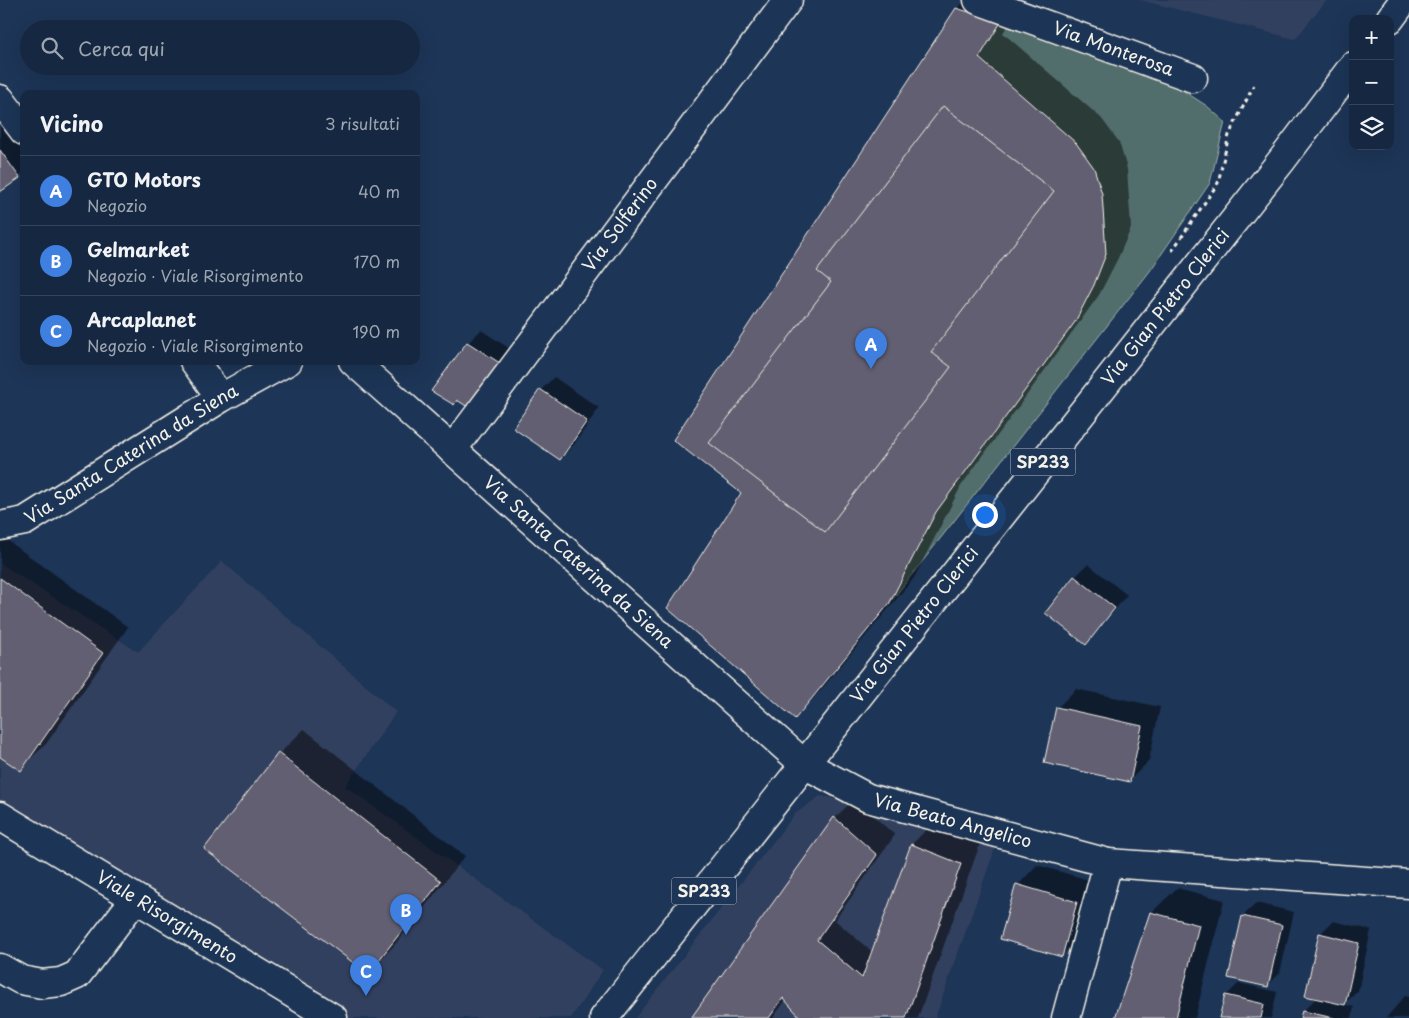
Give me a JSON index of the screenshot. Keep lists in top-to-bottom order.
{
  "streets": {
    "street": [
      "Via Monterosa",
      "Via Solferino",
      "Via Gian Pietro Clerici",
      "Via Santa Caterina da Siena",
      "SP233",
      "Via Beato Angelico",
      "Viale Risorgimento"
    ]
  },
  "crossings": [
    ["Via Solferino", "Via Santa Caterina da Siena"],
    ["Via Gian Pietro Clerici", "Via Santa Caterina da Siena"],
    ["Via Gian Pietro Clerici", "Via Beato Angelico"],
    ["Via Santa Caterina da Siena", "Via Beato Angelico"]
  ],
  "page": {
    "map_buttons": ["+", "−"],
    "search": "Cerca qui",
    "heading": ["Vicino", "3 risultati"],
    "list": [
      {
        "mark": "A",
        "name": "GTO Motors",
        "note": "Negozio",
        "value": "40 m"
      },
      {
        "mark": "B",
        "name": "Gelmarket",
        "note": "Negozio · Viale Risorgimento",
        "value": "170 m"
      },
      {
        "mark": "C",
        "name": "Arcaplanet",
        "note": "Negozio · Viale Risorgimento",
        "value": "190 m"
      }
    ],
    "pins": ["A", "B", "C"]
  }
}
